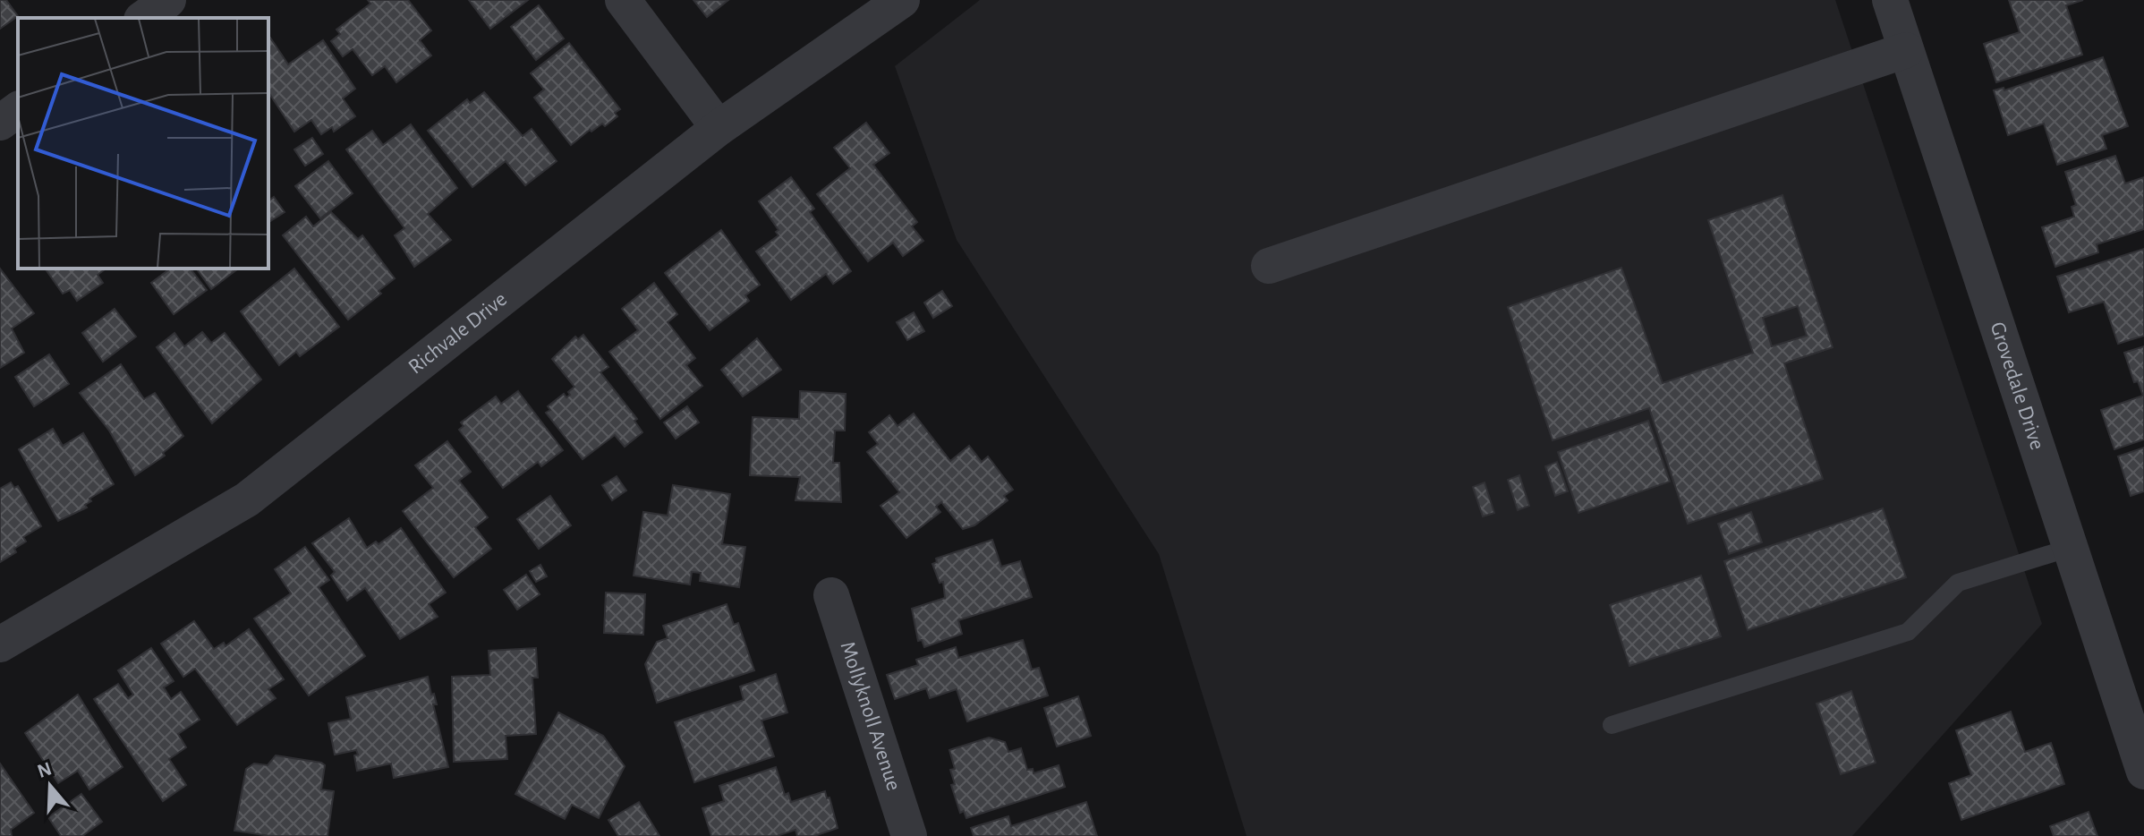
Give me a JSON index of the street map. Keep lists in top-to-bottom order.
{
  "streets": {
    "street": ["Richvale Drive", "Grovedale Drive", "Mollyknoll Avenue"]
  },
  "north": "top"
}
